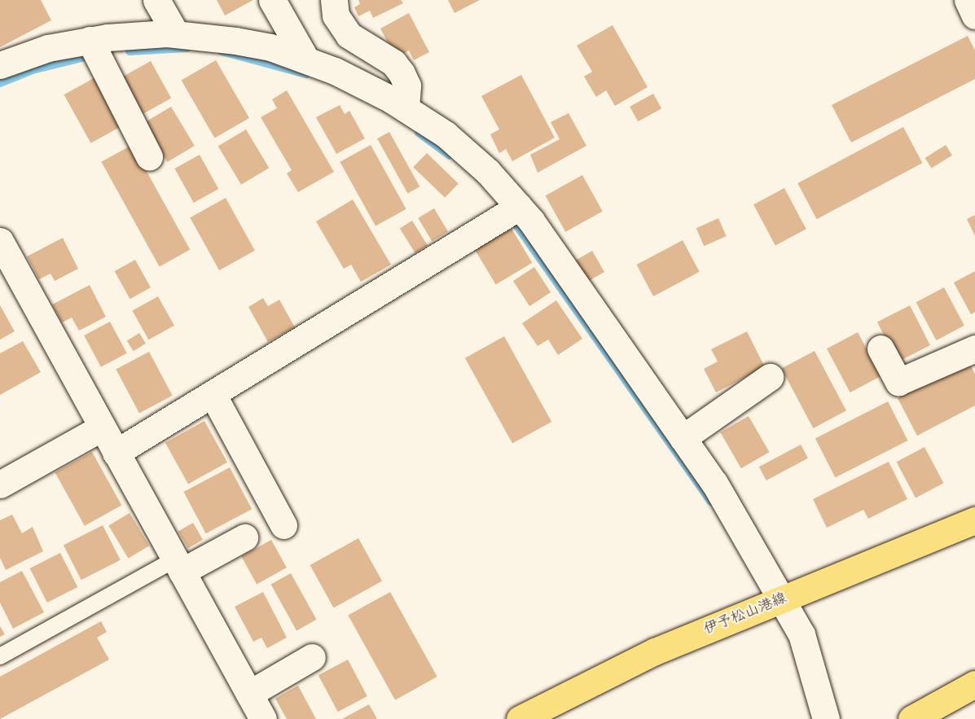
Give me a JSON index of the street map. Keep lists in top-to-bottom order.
{
  "streets": {
    "main road": ["伊予松山港線"]
  }
}
